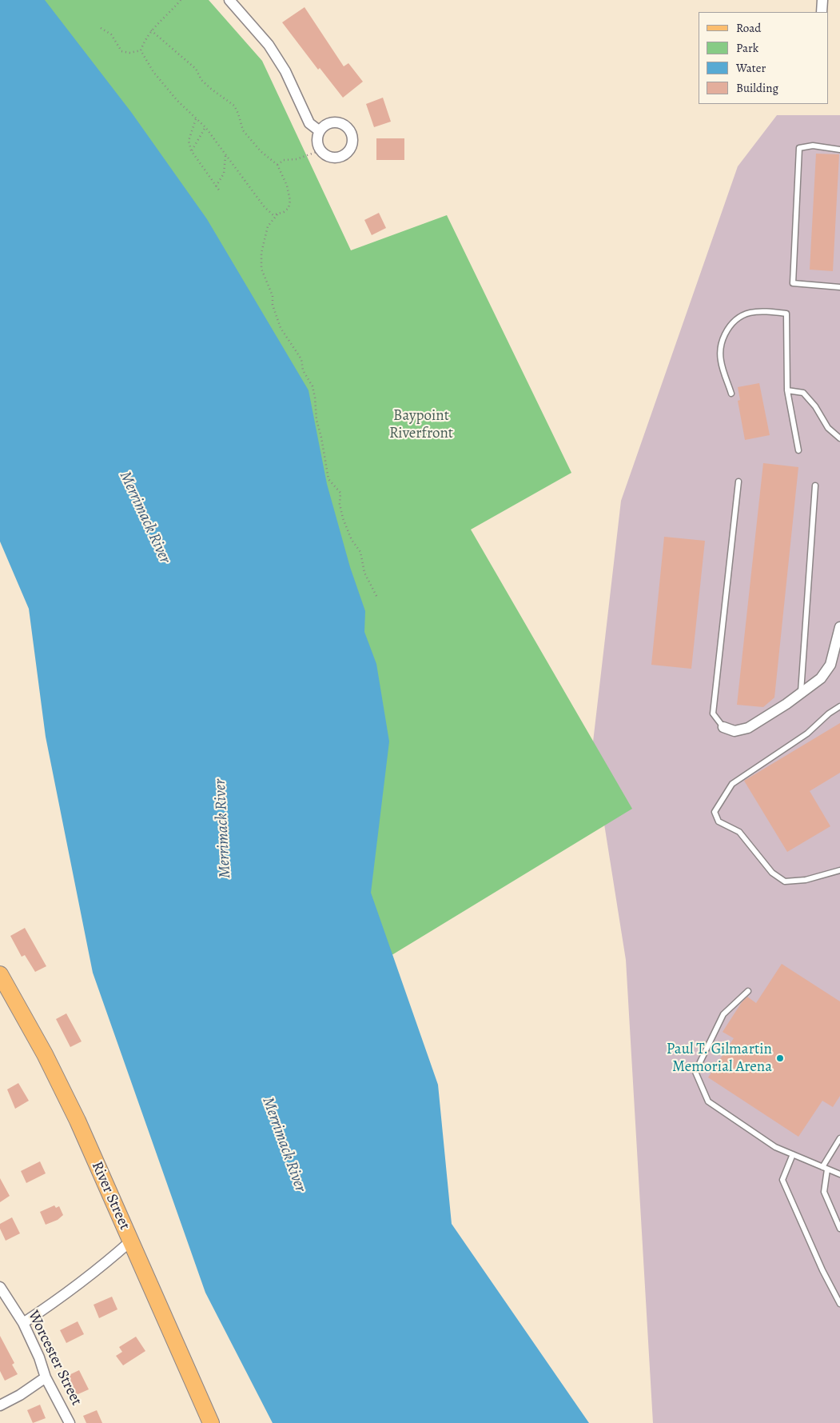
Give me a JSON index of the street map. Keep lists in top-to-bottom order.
{
  "streets": {
    "main road": ["River Street"],
    "street": ["Worcester Street"]
  },
  "water": ["Merrimack River"],
  "parks": ["Baypoint Riverfront"],
  "places": ["Paul T. Gilmartin Memorial Arena"],
  "legend": [
    "Road",
    "Park",
    "Water",
    "Building"
  ]
}
